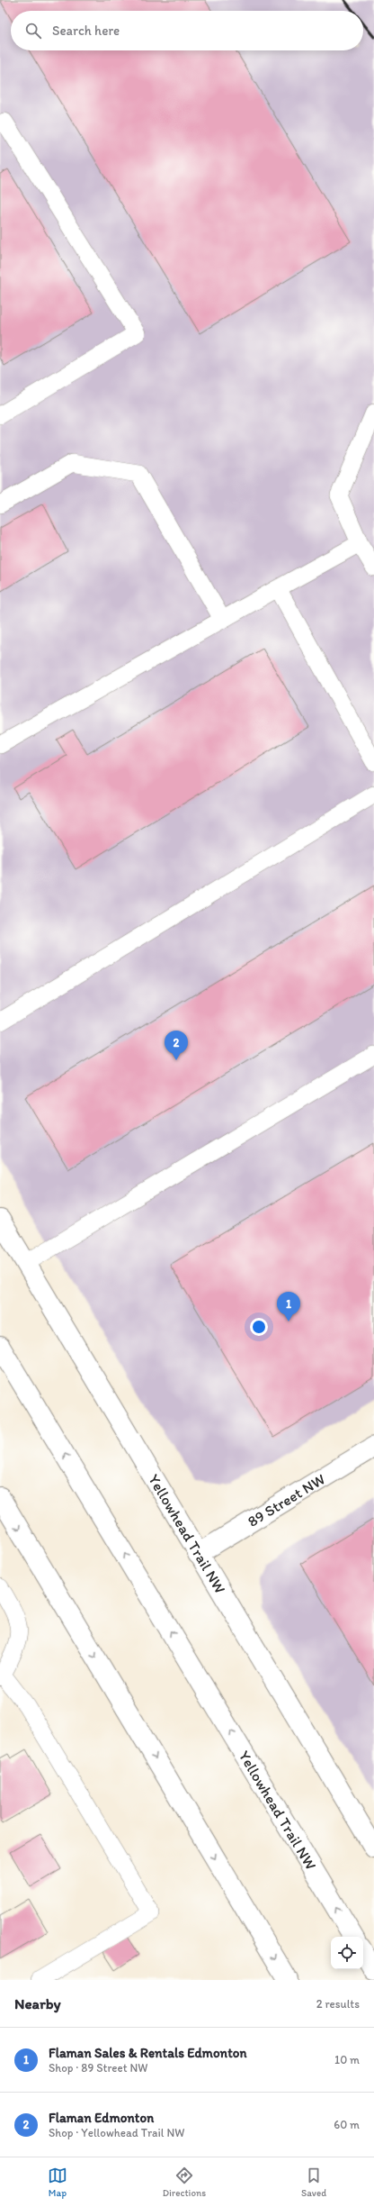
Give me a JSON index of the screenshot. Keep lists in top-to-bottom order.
{
  "streets": {
    "main road": ["89 Street NW", "Yellowhead Trail NW"]
  },
  "crossings": [
    ["89 Street NW", "Yellowhead Trail NW"]
  ],
  "page": {
    "search": "Search here",
    "pins": ["2", "1"],
    "heading": ["Nearby", "2 results"],
    "list": [
      {
        "mark": "1",
        "name": "Flaman Sales & Rentals Edmonton",
        "note": "Shop · 89 Street NW",
        "value": "10 m"
      },
      {
        "mark": "2",
        "name": "Flaman Edmonton",
        "note": "Shop · Yellowhead Trail NW",
        "value": "60 m"
      }
    ],
    "nav": ["Map", "Directions", "Saved"]
  }
}
